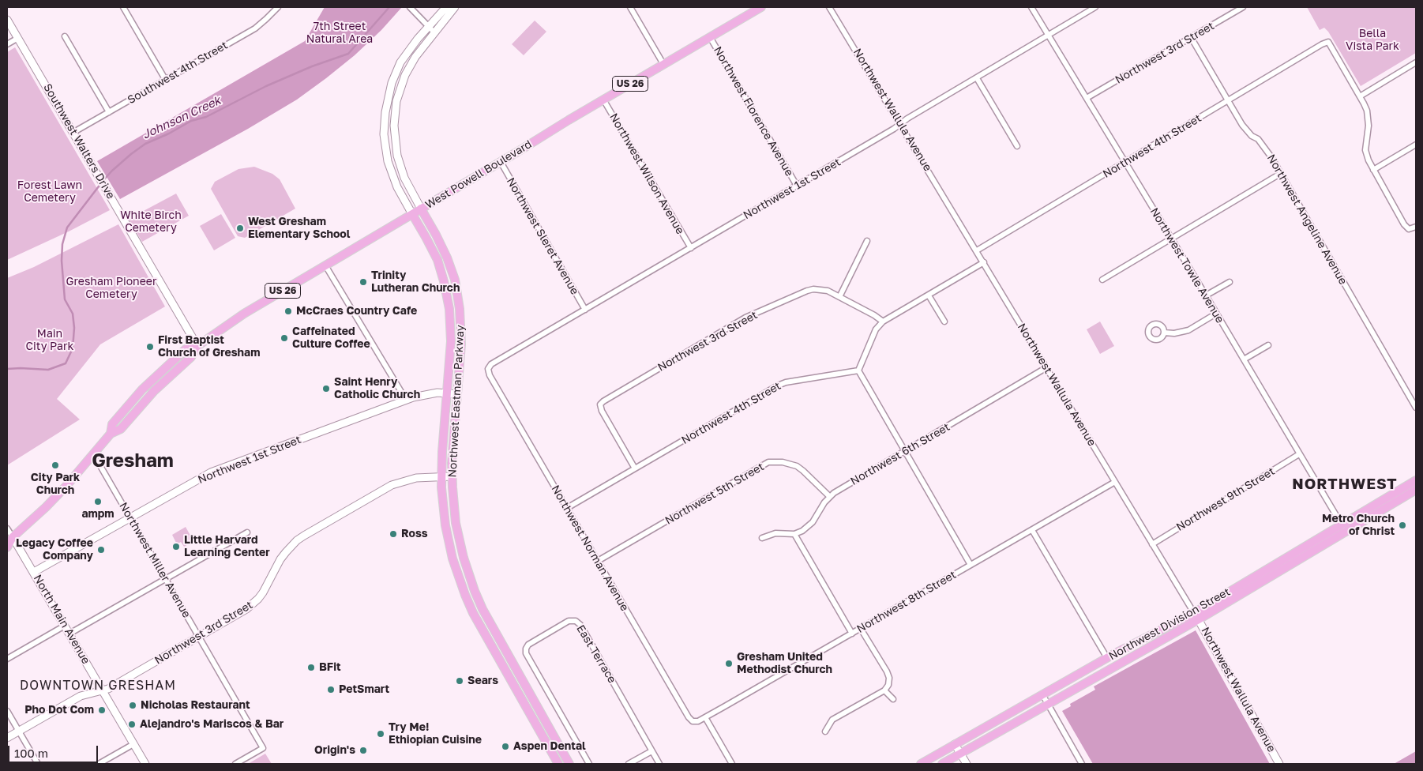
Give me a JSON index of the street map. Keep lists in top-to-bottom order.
{
  "streets": {
    "main road": [
      "US 26",
      "West Powell Boulevard",
      "Northwest Eastman Parkway",
      "Northwest Division Street"
    ],
    "street": [
      "Northwest 3rd Street",
      "Southwest 4th Street",
      "Northwest Wallula Avenue",
      "Northwest Florence Avenue",
      "Southwest Walters Drive",
      "Northwest 4th Street",
      "Northwest Wilson Avenue",
      "Northwest 1st Street",
      "Northwest Angeline Avenue",
      "Northwest Sleret Avenue",
      "Northwest Towle Avenue",
      "Northwest 6th Street",
      "Northwest 5th Street",
      "Northwest 9th Street",
      "Northwest Norman Avenue",
      "Northwest Miller Avenue",
      "Northwest 8th Street",
      "North Main Avenue",
      "East Terrace"
    ]
  },
  "crossings": [
    ["Northwest 3rd Street", "Northwest 4th Street"],
    ["Northwest 3rd Street", "Northwest Angeline Avenue"],
    ["Northwest 3rd Street", "Northwest Towle Avenue"],
    ["Northwest 3rd Street", "Northwest Eastman Parkway"],
    ["Northwest 3rd Street", "Northwest Miller Avenue"],
    ["Northwest 3rd Street", "North Main Avenue"],
    ["Southwest 4th Street", "Southwest Walters Drive"],
    ["US 26", "West Powell Boulevard"],
    ["US 26", "North Main Avenue"],
    ["Northwest Wallula Avenue", "Northwest 4th Street"],
    ["Northwest Wallula Avenue", "Northwest 1st Street"],
    ["Northwest Wallula Avenue", "Northwest 6th Street"],
    ["Northwest Wallula Avenue", "Northwest 9th Street"],
    ["Northwest Wallula Avenue", "Northwest 8th Street"],
    ["Northwest Wallula Avenue", "Northwest Division Street"],
    ["Northwest Florence Avenue", "West Powell Boulevard"],
    ["Northwest Florence Avenue", "Northwest 1st Street"],
    ["Southwest Walters Drive", "West Powell Boulevard"],
    ["Northwest 4th Street", "Northwest Angeline Avenue"],
    ["Northwest 4th Street", "Northwest Towle Avenue"],
    ["Northwest 4th Street", "Northwest Norman Avenue"],
    ["Northwest Wilson Avenue", "West Powell Boulevard"],
    ["Northwest Wilson Avenue", "Northwest 1st Street"],
    ["West Powell Boulevard", "Northwest Sleret Avenue"],
    ["West Powell Boulevard", "Northwest Eastman Parkway"],
    ["West Powell Boulevard", "Northwest Miller Avenue"],
    ["West Powell Boulevard", "North Main Avenue"],
    ["Northwest 1st Street", "Northwest Sleret Avenue"],
    ["Northwest 1st Street", "Northwest Towle Avenue"],
    ["Northwest 1st Street", "Northwest Eastman Parkway"],
    ["Northwest 1st Street", "Northwest Norman Avenue"],
    ["Northwest 1st Street", "Northwest Miller Avenue"],
    ["Northwest 1st Street", "North Main Avenue"],
    ["Northwest Towle Avenue", "Northwest 9th Street"],
    ["Northwest Towle Avenue", "Northwest Division Street"],
    ["Northwest 6th Street", "Northwest 5th Street"],
    ["Northwest 5th Street", "Northwest Norman Avenue"],
    ["Northwest Norman Avenue", "Northwest 8th Street"]
  ],
  "districts": ["Gresham", "NORTHWEST", "DOWNTOWN GRESHAM"],
  "water": ["Johnson Creek"],
  "parks": [
    "7th Street Natural Area",
    "Bella Vista Park",
    "Forest Lawn Cemetery",
    "White Birch Cemetery",
    "Gresham Pioneer Cemetery",
    "Main City Park"
  ],
  "places": [
    "West Gresham Elementary School",
    "Trinity Lutheran Church",
    "McCraes Country Cafe",
    "Caffeinated Culture Coffee",
    "First Baptist Church of Gresham",
    "Saint Henry Catholic Church",
    "City Park Church",
    "ampm",
    "Metro Church of Christ",
    "Ross",
    "Little Harvard Learning Center",
    "Legacy Coffee Company",
    "Gresham United Methodist Church",
    "BFit",
    "Sears",
    "PetSmart",
    "Nicholas Restaurant",
    "Pho Dot Com",
    "Alejandro's Mariscos & Bar",
    "Try Me! Ethiopian Cuisine",
    "Aspen Dental",
    "Origin's"
  ],
  "scale_bar": "100 m"
}
